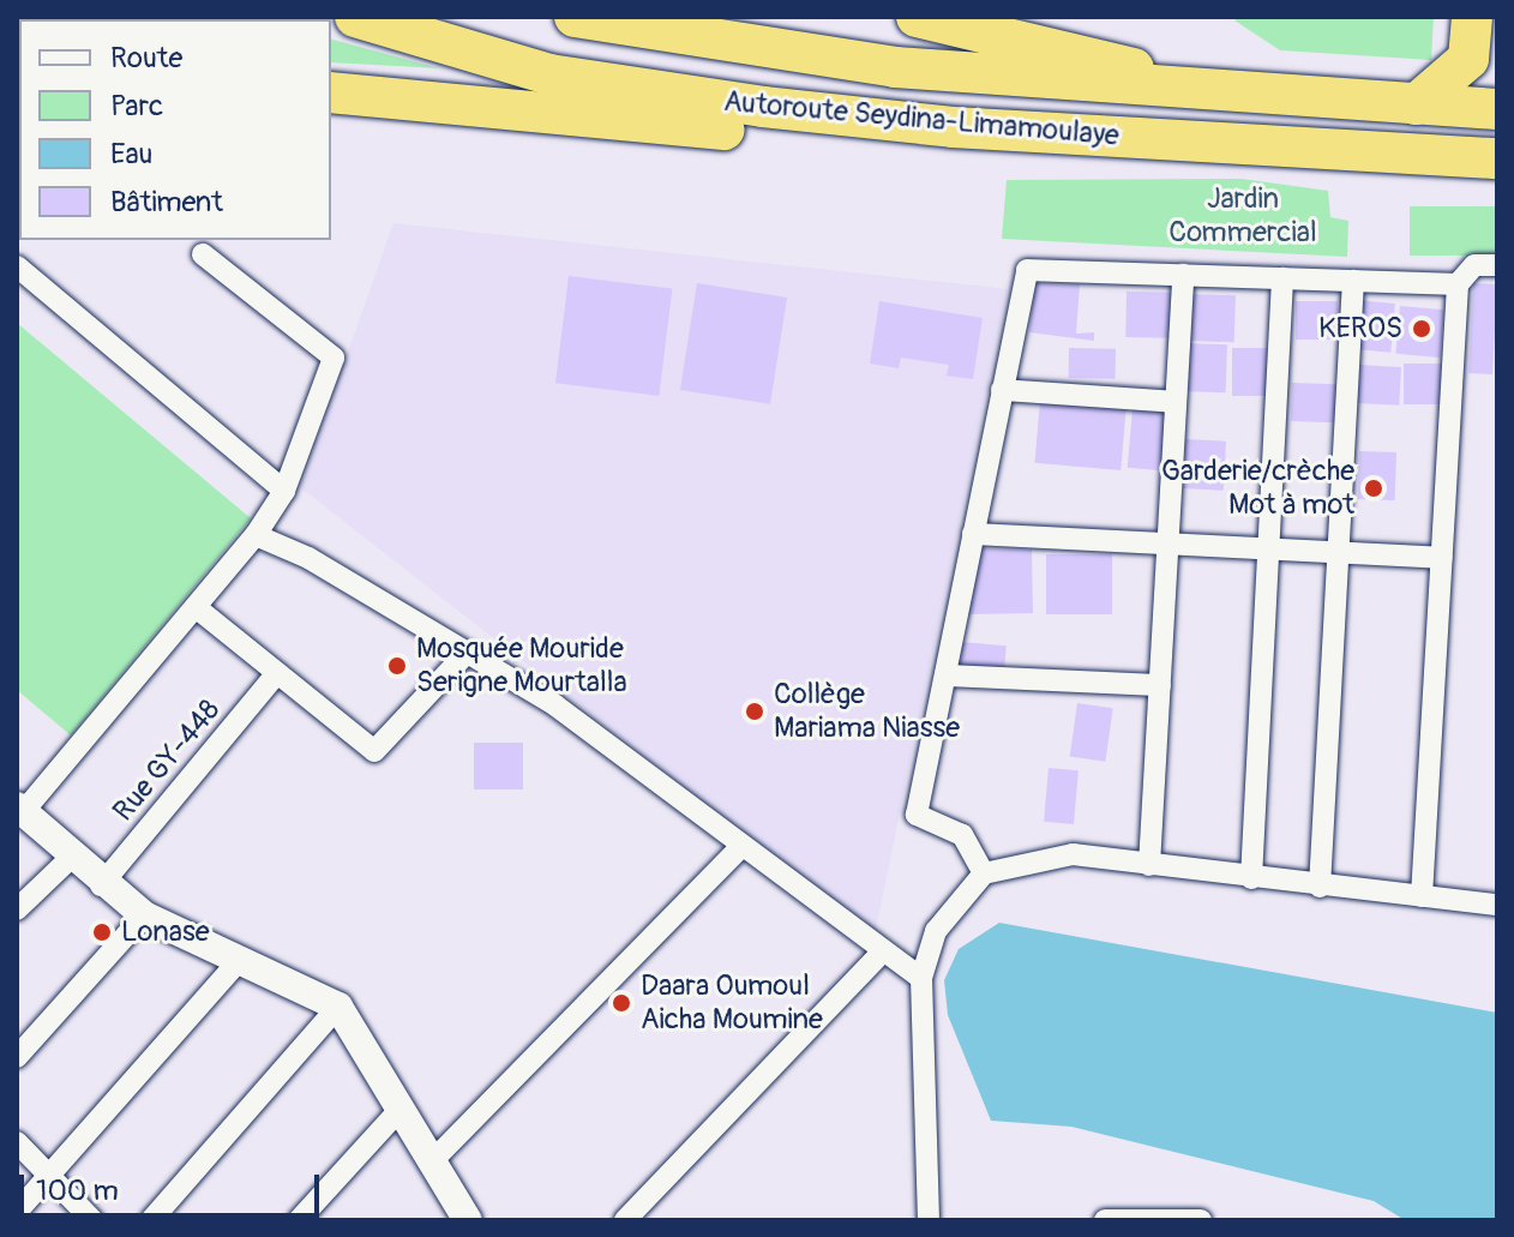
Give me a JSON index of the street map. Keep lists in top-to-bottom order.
{
  "streets": {
    "highway": ["Autoroute Seydina-Limamoulaye"],
    "street": ["Rue GY-448"]
  },
  "parks": ["Jardin Commercial"],
  "places": [
    "KEROS",
    "Garderie/crèche Mot à mot",
    "Mosquée Mouride Serigne Mourtalla",
    "Collège Mariama Niasse",
    "Lonase",
    "Daara Oumoul Aicha Moumine"
  ],
  "legend": [
    "Route",
    "Parc",
    "Eau",
    "Bâtiment"
  ],
  "scale_bar": "100 m"
}
